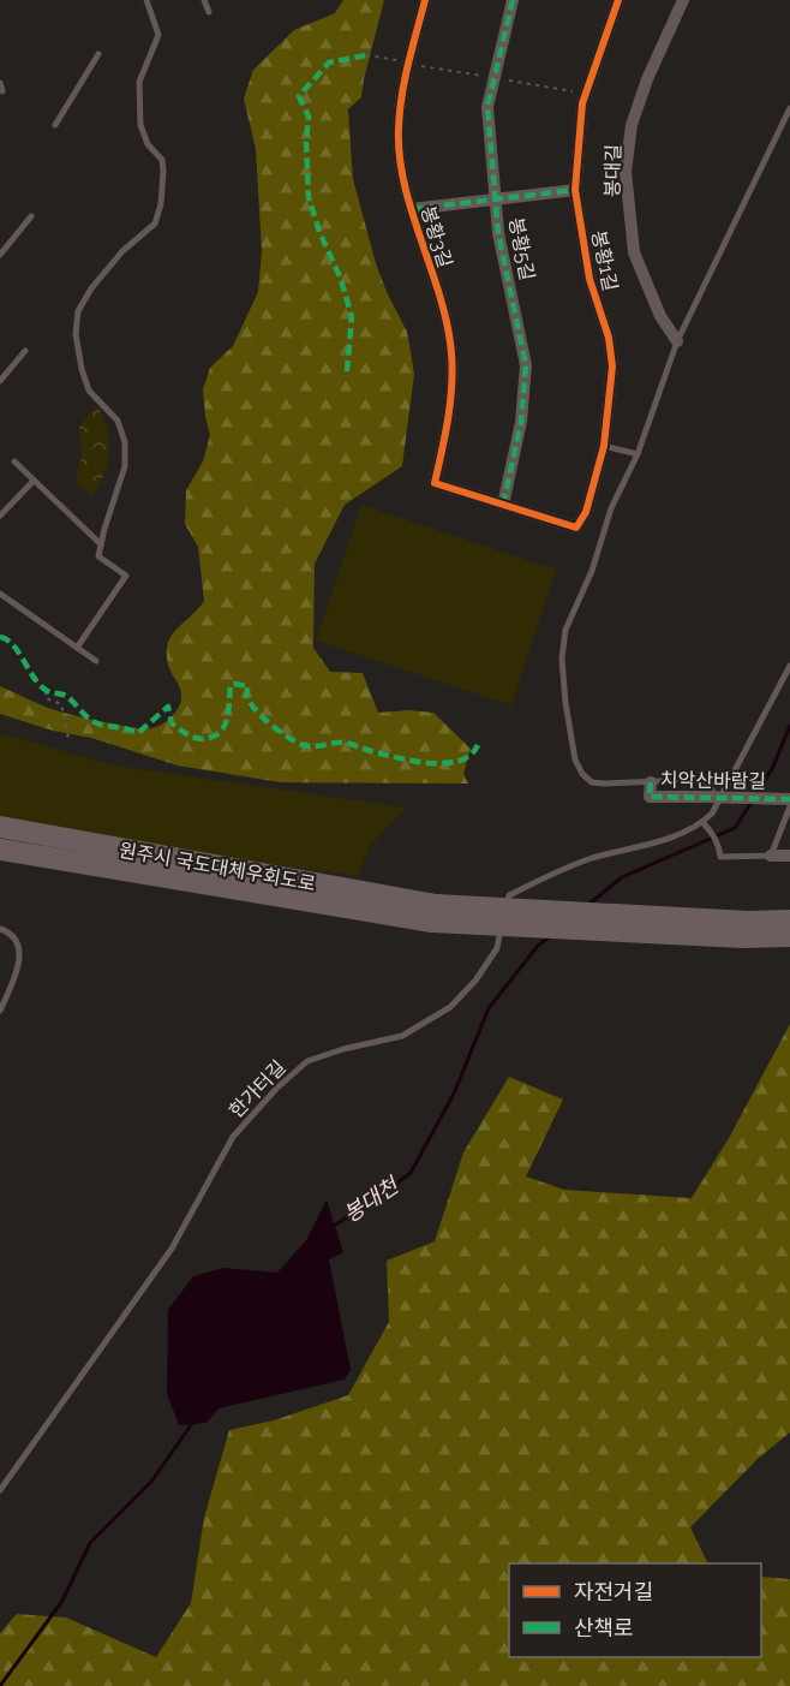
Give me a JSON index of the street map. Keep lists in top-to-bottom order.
{
  "streets": {
    "highway": ["원주시 국도대체우회도로"],
    "street": [
      "봉대길",
      "봉황3길",
      "봉황5길",
      "봉황1길",
      "치악산바람길"
    ],
    "lane": ["한가터길"]
  },
  "crossings": [
    ["봉황3길", "봉황5길"],
    ["봉황3길", "봉황1길"],
    ["봉황5길", "봉황1길"]
  ],
  "water": ["봉대천"],
  "legend": ["자전거길", "산책로"]
}
